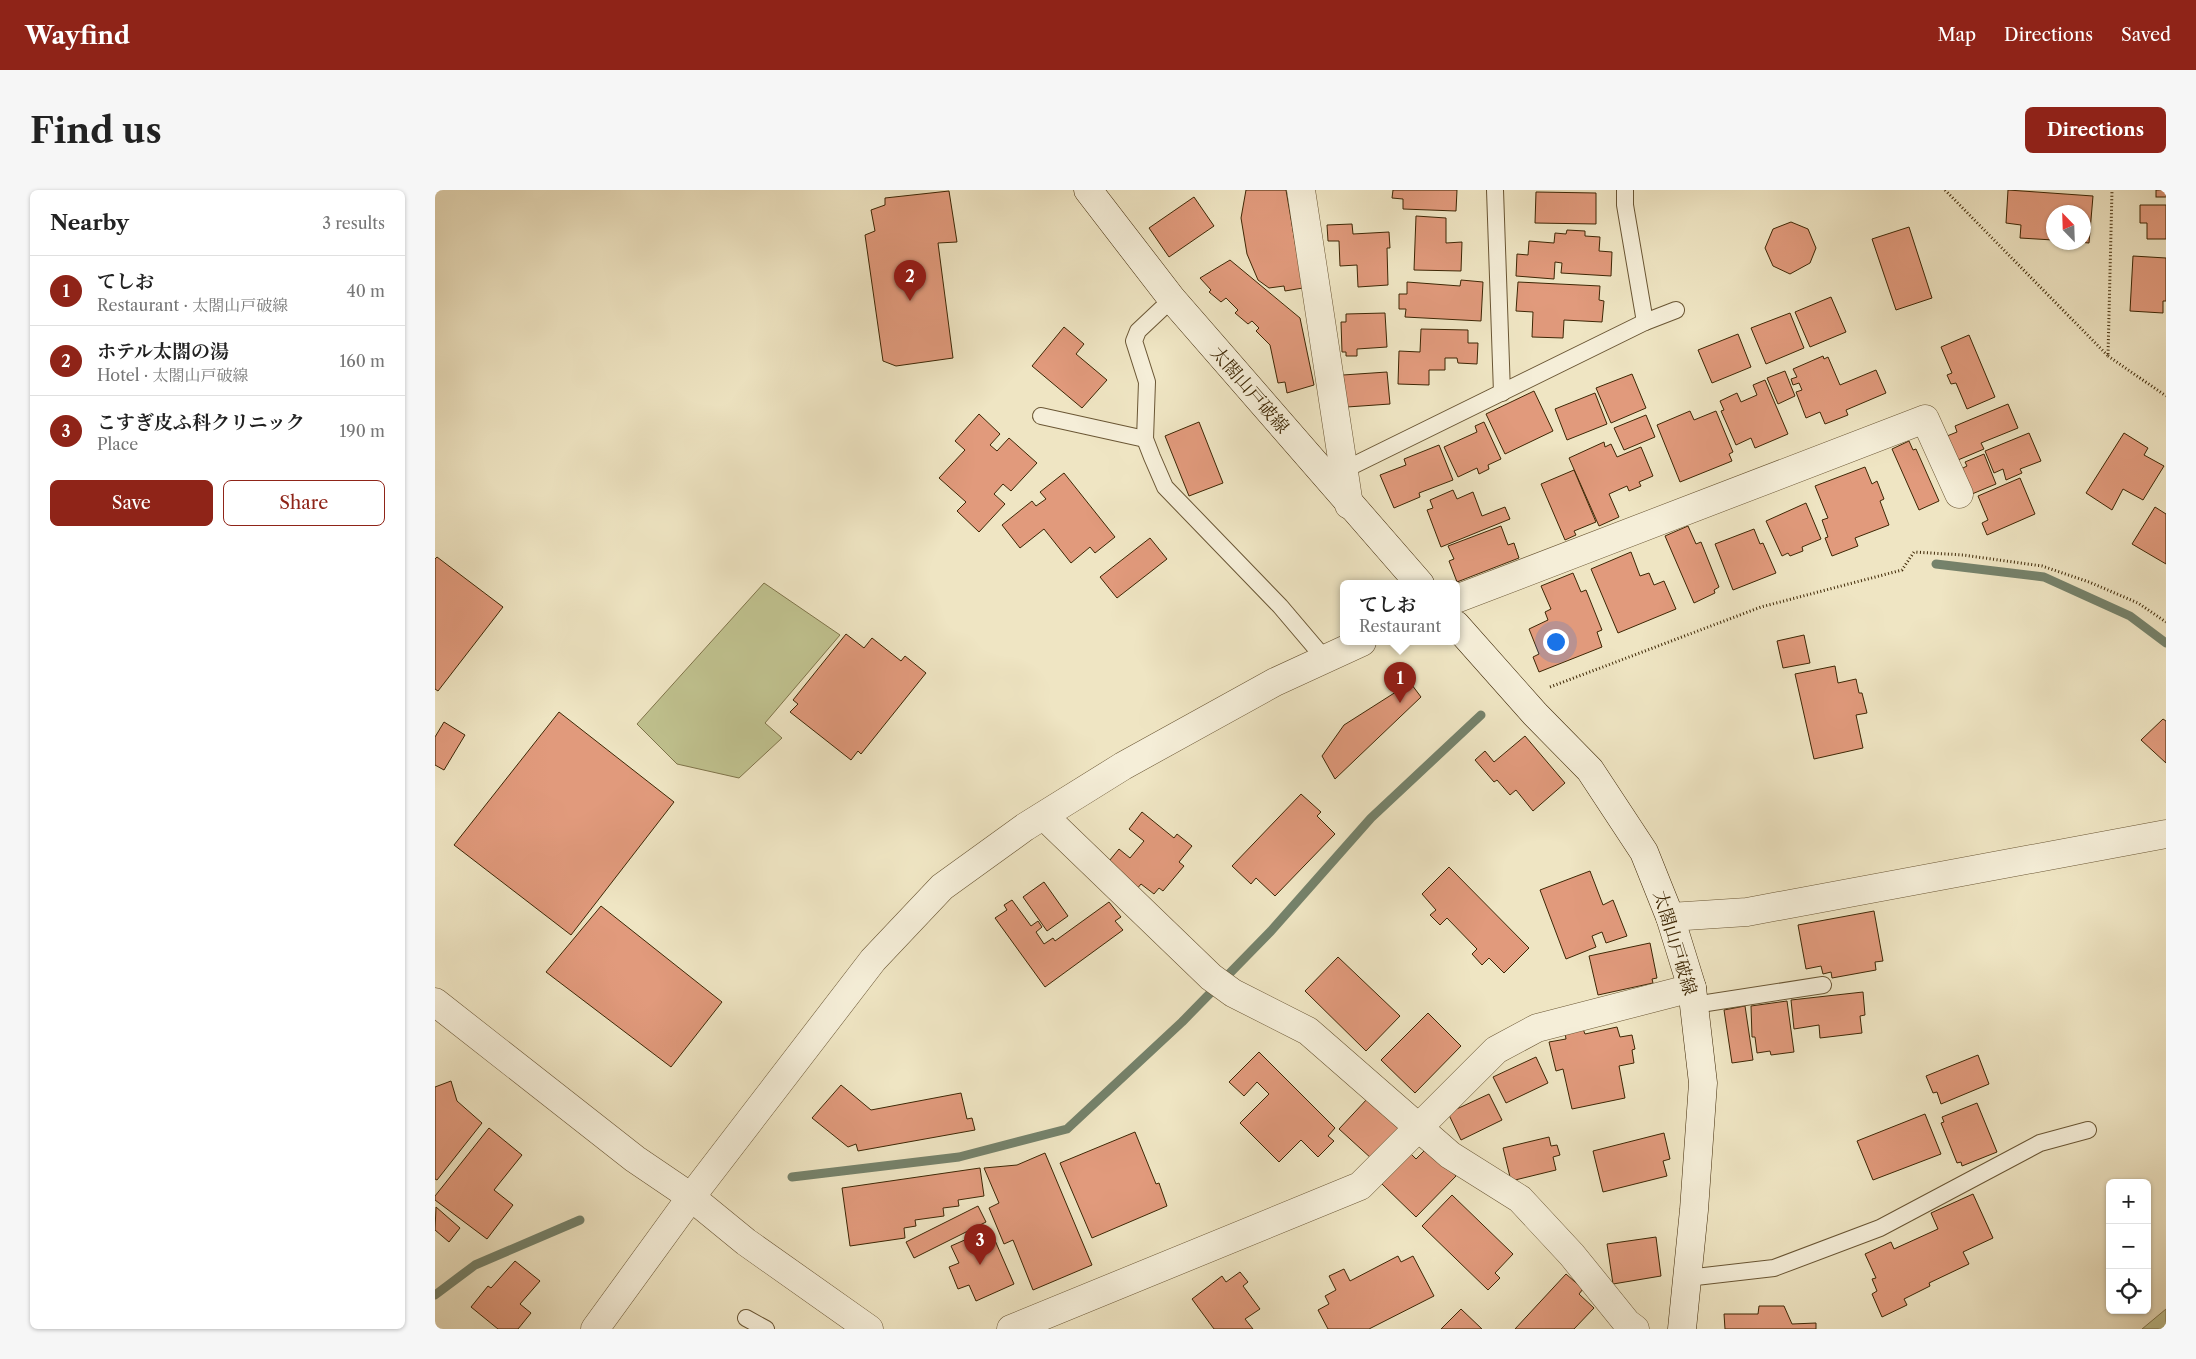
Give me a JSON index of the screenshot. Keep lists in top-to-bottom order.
{
  "streets": {
    "street": ["太閤山戸破線"]
  },
  "north": "top left",
  "page": {
    "header": "Wayfind",
    "nav": ["Map", "Directions", "Saved"],
    "buttons": [
      "Directions",
      ["Save", "Share"]
    ],
    "title": "Find us",
    "heading": ["Nearby", "3 results"],
    "list": [
      {
        "mark": "1",
        "name": "てしお",
        "note": "Restaurant · 太閤山戸破線",
        "value": "40 m"
      },
      {
        "mark": "2",
        "name": "ホテル太閤の湯",
        "note": "Hotel · 太閤山戸破線",
        "value": "160 m"
      },
      {
        "mark": "3",
        "name": "こすぎ皮ふ科クリニック",
        "note": "Place",
        "value": "190 m"
      }
    ],
    "pins": ["2", "1", "3"],
    "popup": ["てしお", "Restaurant"],
    "map_buttons": ["+", "−"]
  }
}
